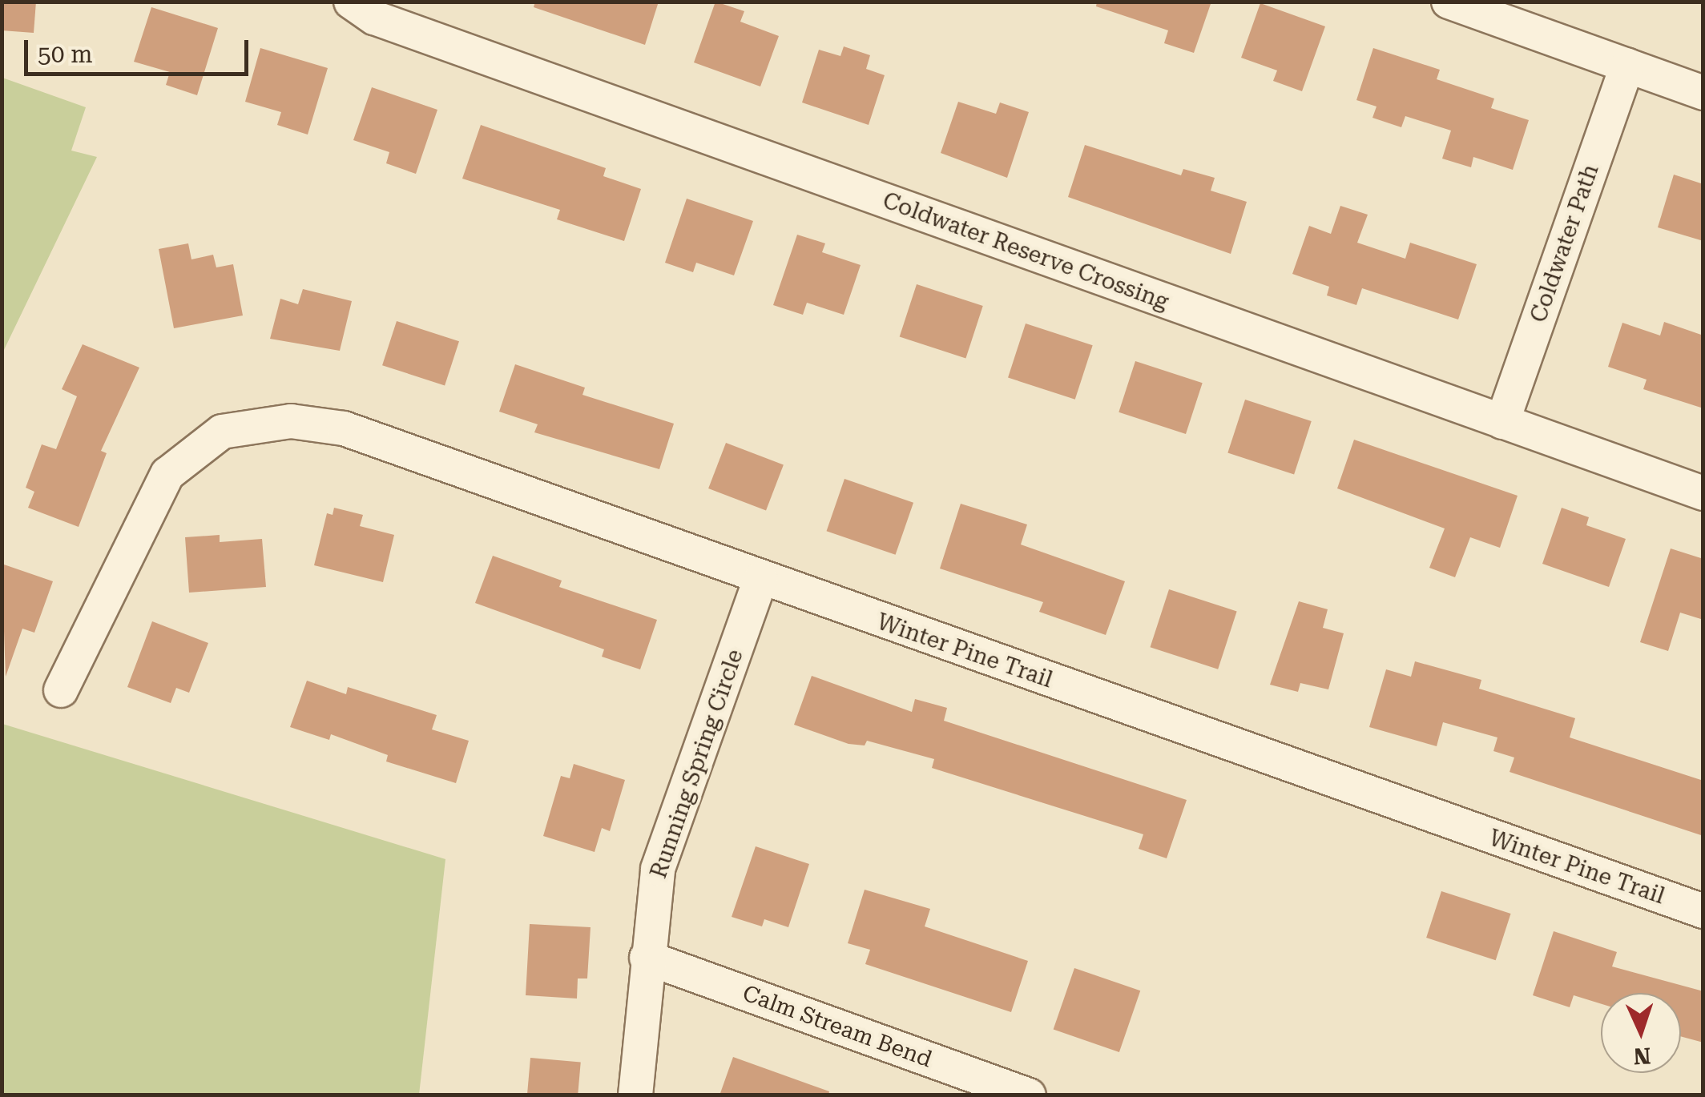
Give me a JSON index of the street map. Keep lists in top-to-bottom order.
{
  "streets": {
    "street": [
      "Coldwater Path",
      "Coldwater Reserve Crossing",
      "Winter Pine Trail",
      "Running Spring Circle",
      "Calm Stream Bend"
    ]
  },
  "crossings": [
    ["Coldwater Path", "Coldwater Reserve Crossing"],
    ["Winter Pine Trail", "Running Spring Circle"],
    ["Running Spring Circle", "Calm Stream Bend"]
  ],
  "scale_bar": "50 m",
  "north": "bottom"
}
